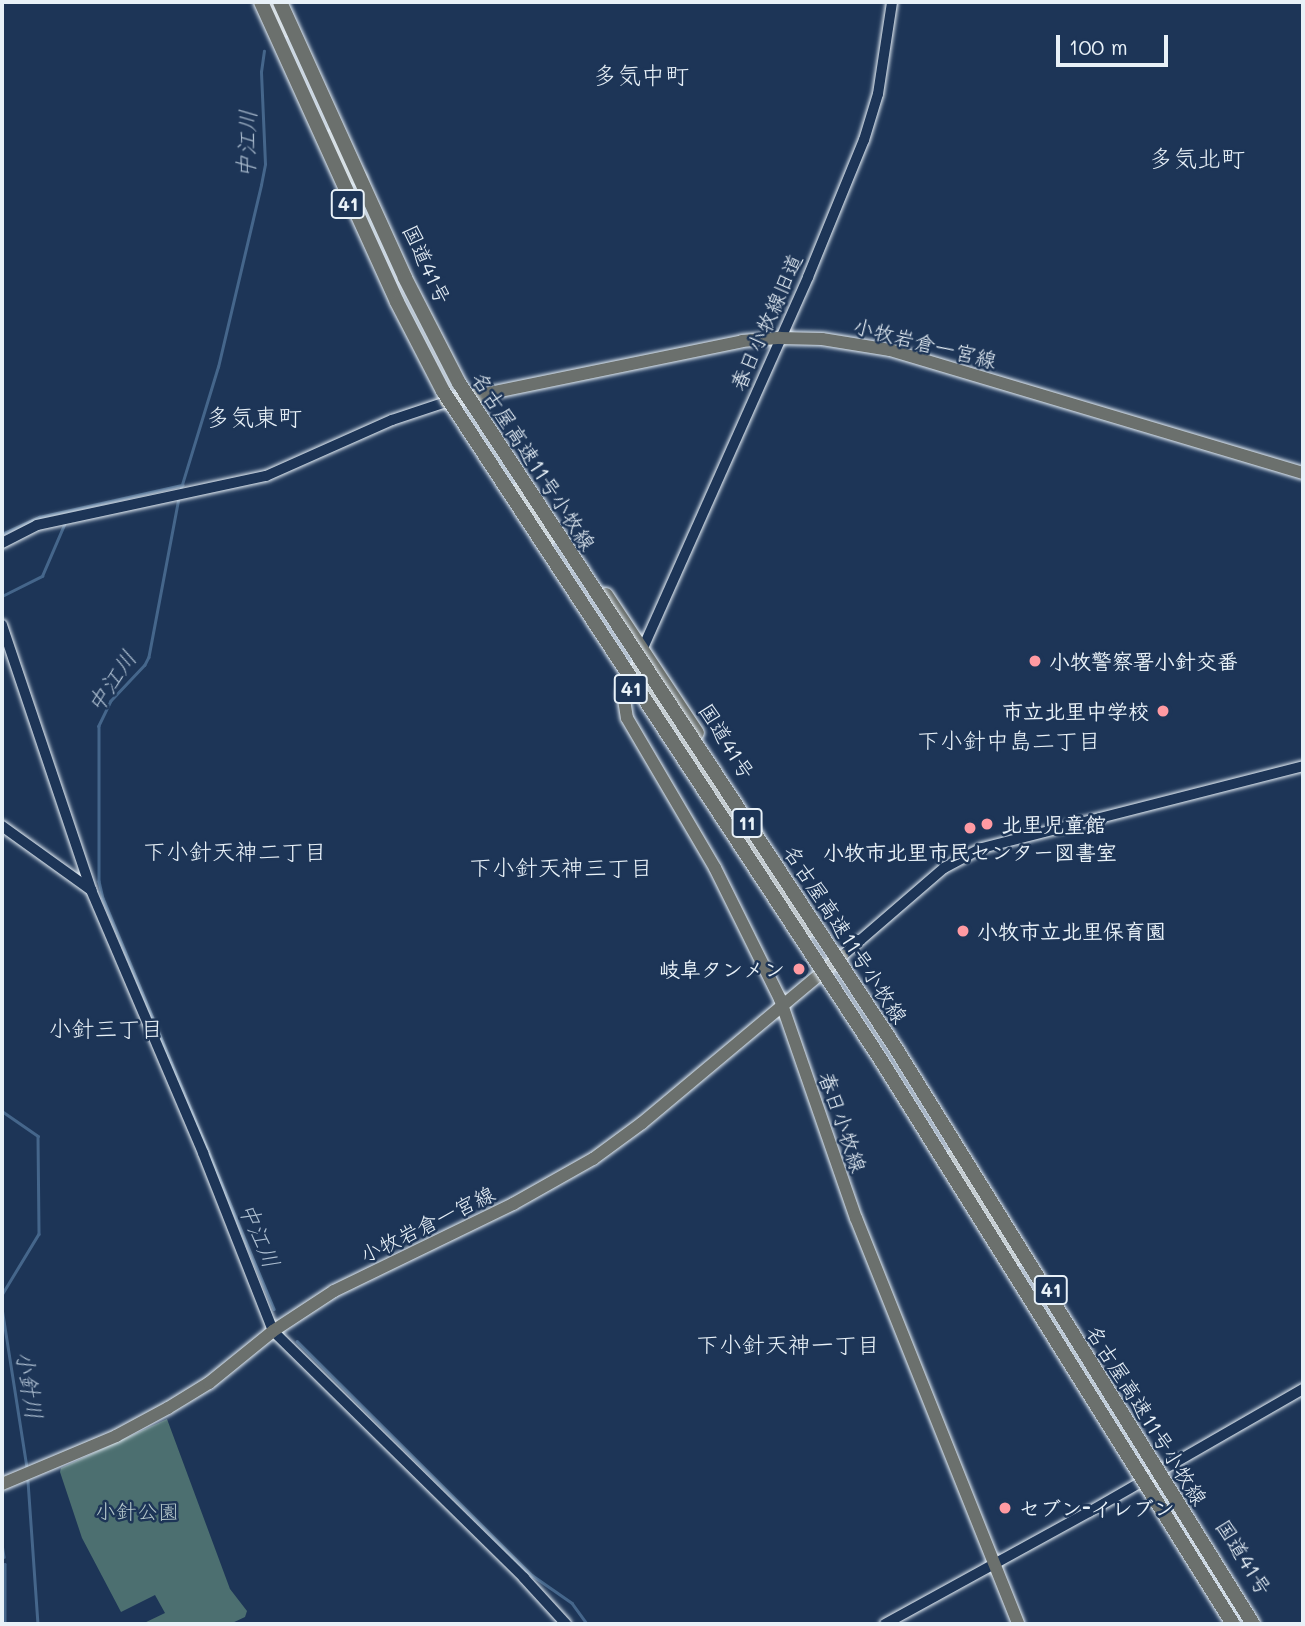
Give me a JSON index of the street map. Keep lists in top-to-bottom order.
{
  "streets": {
    "highway": [
      "41",
      "国道41号",
      "名古屋高速11号小牧線",
      "11"
    ],
    "main road": ["小牧岩倉一宮線", "春日小牧線"],
    "street": ["春日小牧線旧道"]
  },
  "crossings": [
    ["41", "小牧岩倉一宮線"],
    ["41", "名古屋高速11号小牧線"],
    ["41", "春日小牧線"],
    ["国道41号", "春日小牧線旧道"],
    ["国道41号", "小牧岩倉一宮線"],
    ["国道41号", "名古屋高速11号小牧線"],
    ["国道41号", "春日小牧線"],
    ["春日小牧線旧道", "小牧岩倉一宮線"],
    ["春日小牧線旧道", "名古屋高速11号小牧線"],
    ["春日小牧線旧道", "春日小牧線"],
    ["小牧岩倉一宮線", "春日小牧線"],
    ["名古屋高速11号小牧線", "春日小牧線"]
  ],
  "districts": [
    "多気中町",
    "多気北町",
    "多気東町",
    "下小針中島二丁目",
    "下小針天神二丁目",
    "下小針天神三丁目",
    "小針三丁目",
    "下小針天神一丁目"
  ],
  "water": ["中江川", "小針川"],
  "parks": ["小針公園"],
  "places": [
    "小牧警察署小針交番",
    "市立北里中学校",
    "北里児童館",
    "小牧市北里市民センター図書室",
    "小牧市立北里保育園",
    "岐阜タンメン",
    "セブン-イレブン"
  ],
  "scale_bar": "100 m"
}
